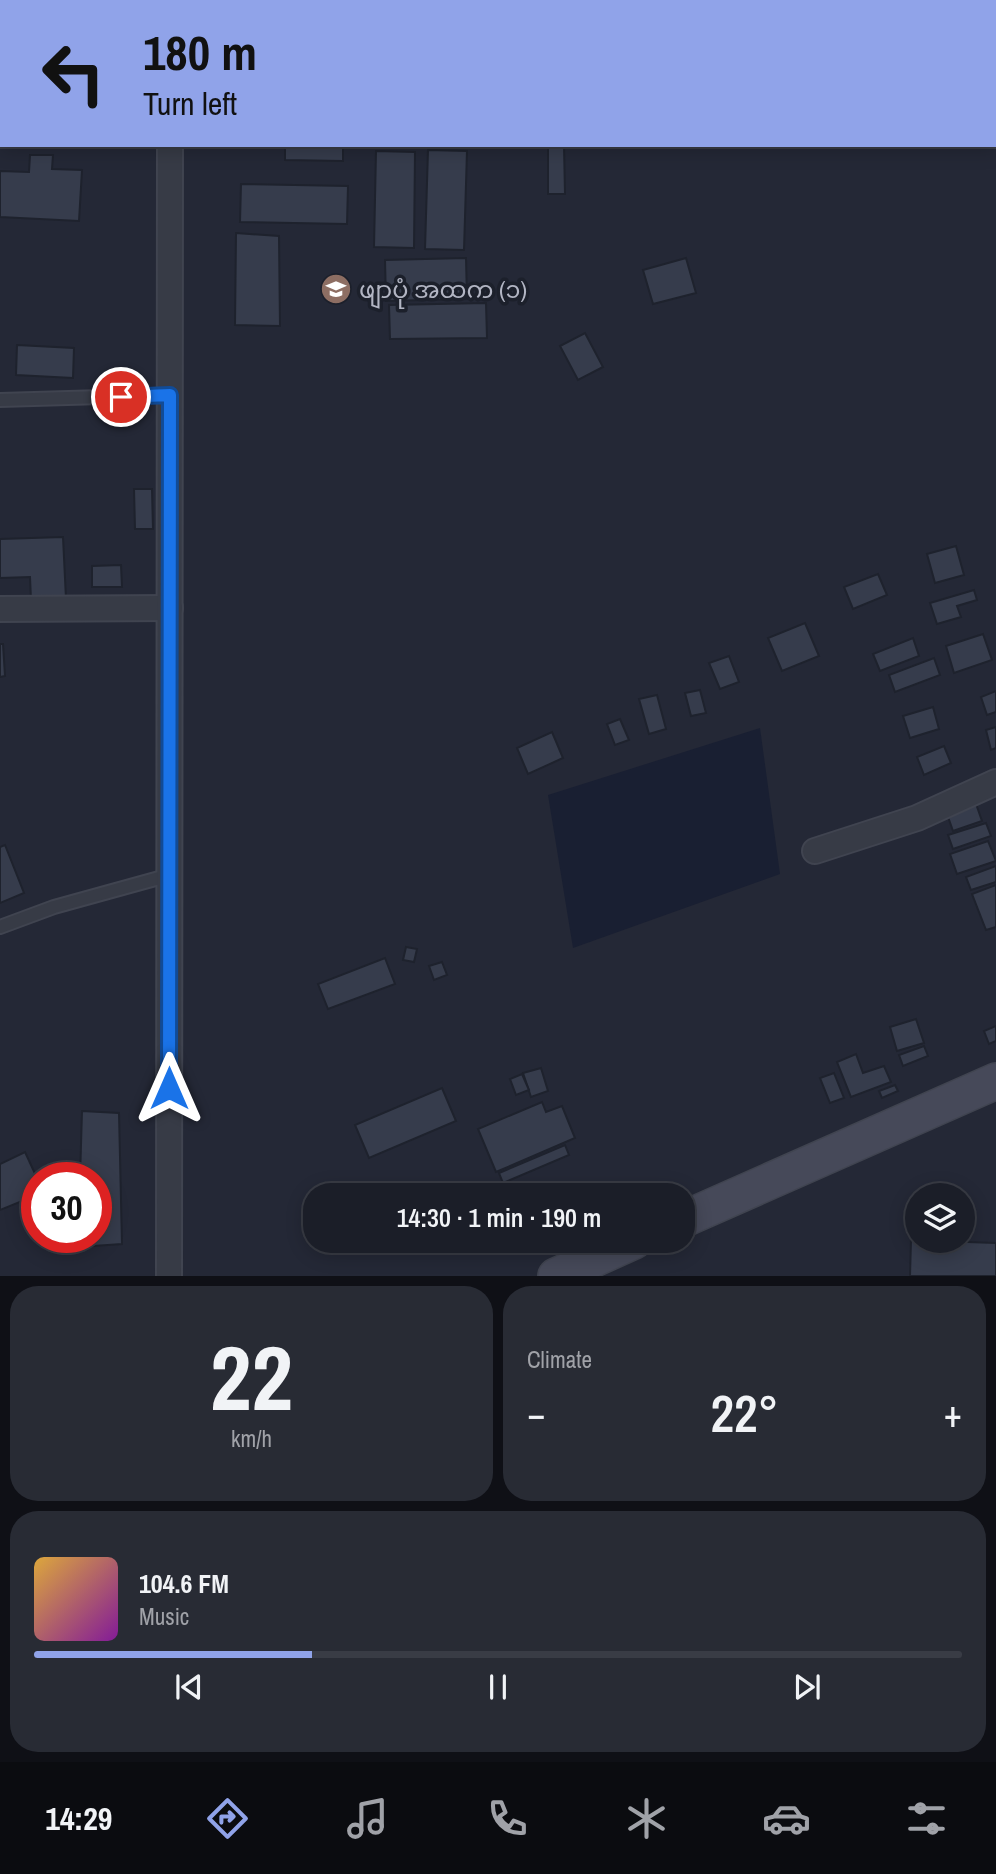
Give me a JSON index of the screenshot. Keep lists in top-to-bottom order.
{
  "places": {
    "school or university": ["ဖျာပုံ အထက (၁)"]
  },
  "page": {
    "turn": ["180 m", "Turn left"],
    "limit": "30",
    "trip": "14:30 · 1 min · 190 m",
    "tile": [
      ["22", "km/h"],
      "Climate"
    ],
    "heat": ["−", "22°", "+"],
    "song": ["104.6 FM", "Music"],
    "tabs": "14:29"
  }
}
